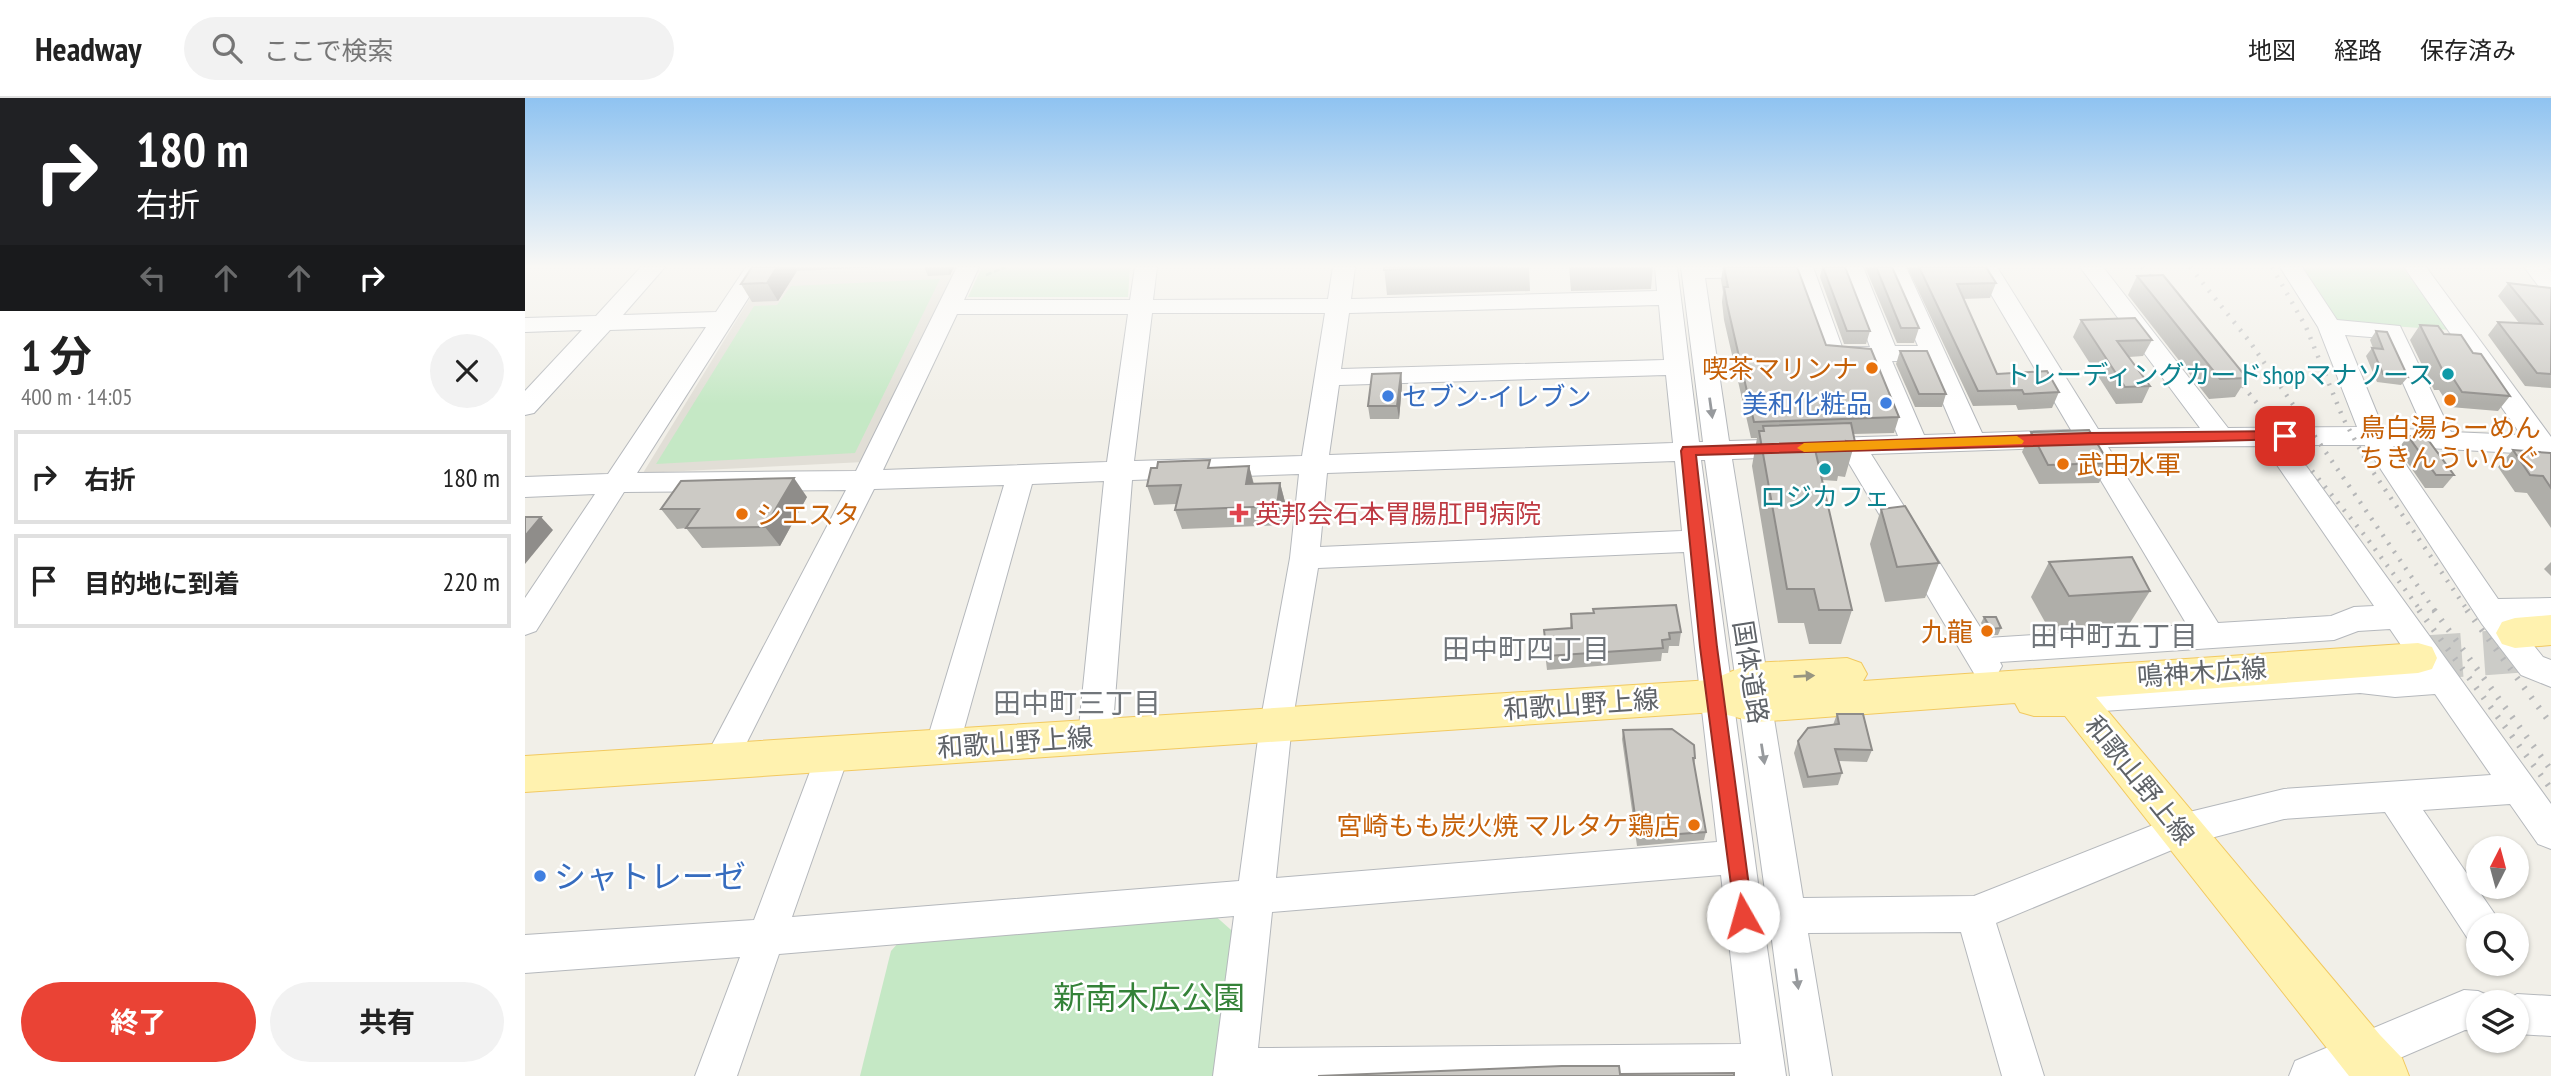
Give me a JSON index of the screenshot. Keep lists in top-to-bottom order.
{
  "streets": {
    "main road": ["鳴神木広線", "和歌山野上線"],
    "street": ["国体道路"]
  },
  "crossings": [
    ["国体道路", "和歌山野上線"],
    ["鳴神木広線", "和歌山野上線"]
  ],
  "districts": ["田中町五丁目", "田中町四丁目", "田中町三丁目"],
  "parks": ["新南木広公園"],
  "places": {
    "other": [
      "喫茶マリンナ",
      "トレーディングカードshopマナソース",
      "セブン-イレブン",
      "鳥白湯らーめん ちきんういんぐ",
      "美和化粧品",
      "武田水軍",
      "ロジカフェ",
      "シエスタ",
      "九龍",
      "宮崎もも炭火焼 マルタケ鶏店",
      "シャトレーゼ"
    ],
    "health": ["英邦会石本胃腸肛門病院"]
  },
  "north": "top",
  "page": {
    "header": "Headway",
    "search": "ここで検索",
    "nav": ["地図", "経路", "保存済み"],
    "turn": ["180 m", "右折"],
    "heading": ["1 分", "400 m · 14:05"],
    "list": [
      {
        "name": "右折",
        "value": "180 m"
      },
      {
        "name": "目的地に到着",
        "value": "220 m"
      }
    ],
    "buttons": ["終了", "共有"]
  }
}
